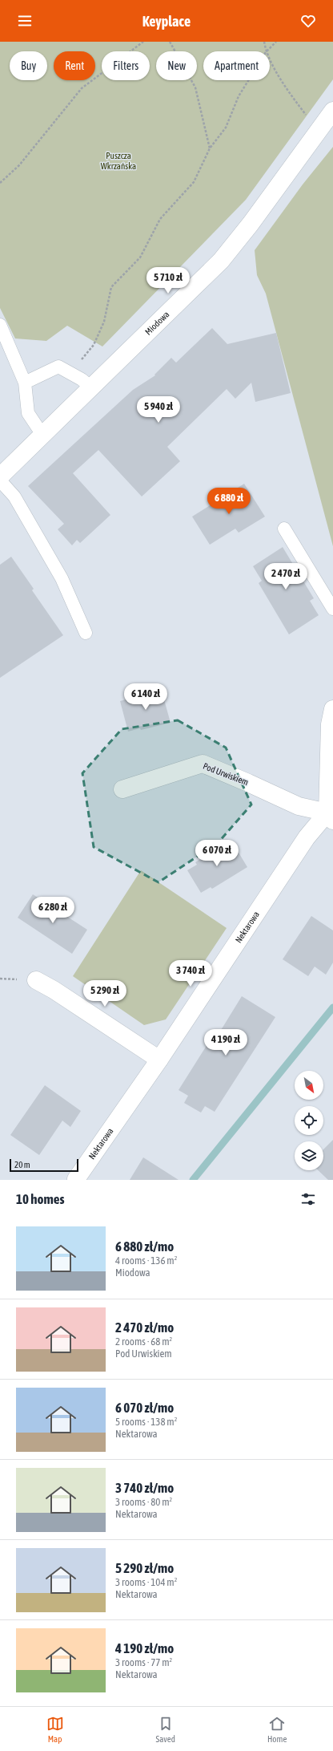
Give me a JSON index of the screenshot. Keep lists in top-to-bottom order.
{
  "streets": {
    "street": ["Miodowa", "Pod Urwiskiem", "Nektarowa"]
  },
  "crossings": [
    ["Pod Urwiskiem", "Nektarowa"]
  ],
  "parks": ["Puszcza Wkrzańska"],
  "scale_bar": "20 m",
  "north": "bottom right",
  "page": {
    "header": "Keyplace",
    "chip": [
      "Buy",
      "Rent",
      "Filters",
      "New",
      "Apartment"
    ],
    "price": [
      "5 710 zł",
      "5 940 zł",
      "6 880 zł",
      "2 470 zł",
      "6 140 zł",
      "6 070 zł",
      "6 280 zł",
      "3 740 zł",
      "5 290 zł",
      "4 190 zł"
    ],
    "scale": "20 m",
    "heading": "10 homes",
    "list": [
      {
        "name": "6 880 zł/mo",
        "note": "4 rooms · 136 m² · Miodowa"
      },
      {
        "name": "2 470 zł/mo",
        "note": "2 rooms · 68 m² · Pod Urwiskiem"
      },
      {
        "name": "6 070 zł/mo",
        "note": "5 rooms · 138 m² · Nektarowa"
      },
      {
        "name": "3 740 zł/mo",
        "note": "3 rooms · 80 m² · Nektarowa"
      },
      {
        "name": "5 290 zł/mo",
        "note": "3 rooms · 104 m² · Nektarowa"
      },
      {
        "name": "4 190 zł/mo",
        "note": "3 rooms · 77 m² · Nektarowa"
      }
    ],
    "tabs": ["Map", "Saved", "Home"]
  }
}
